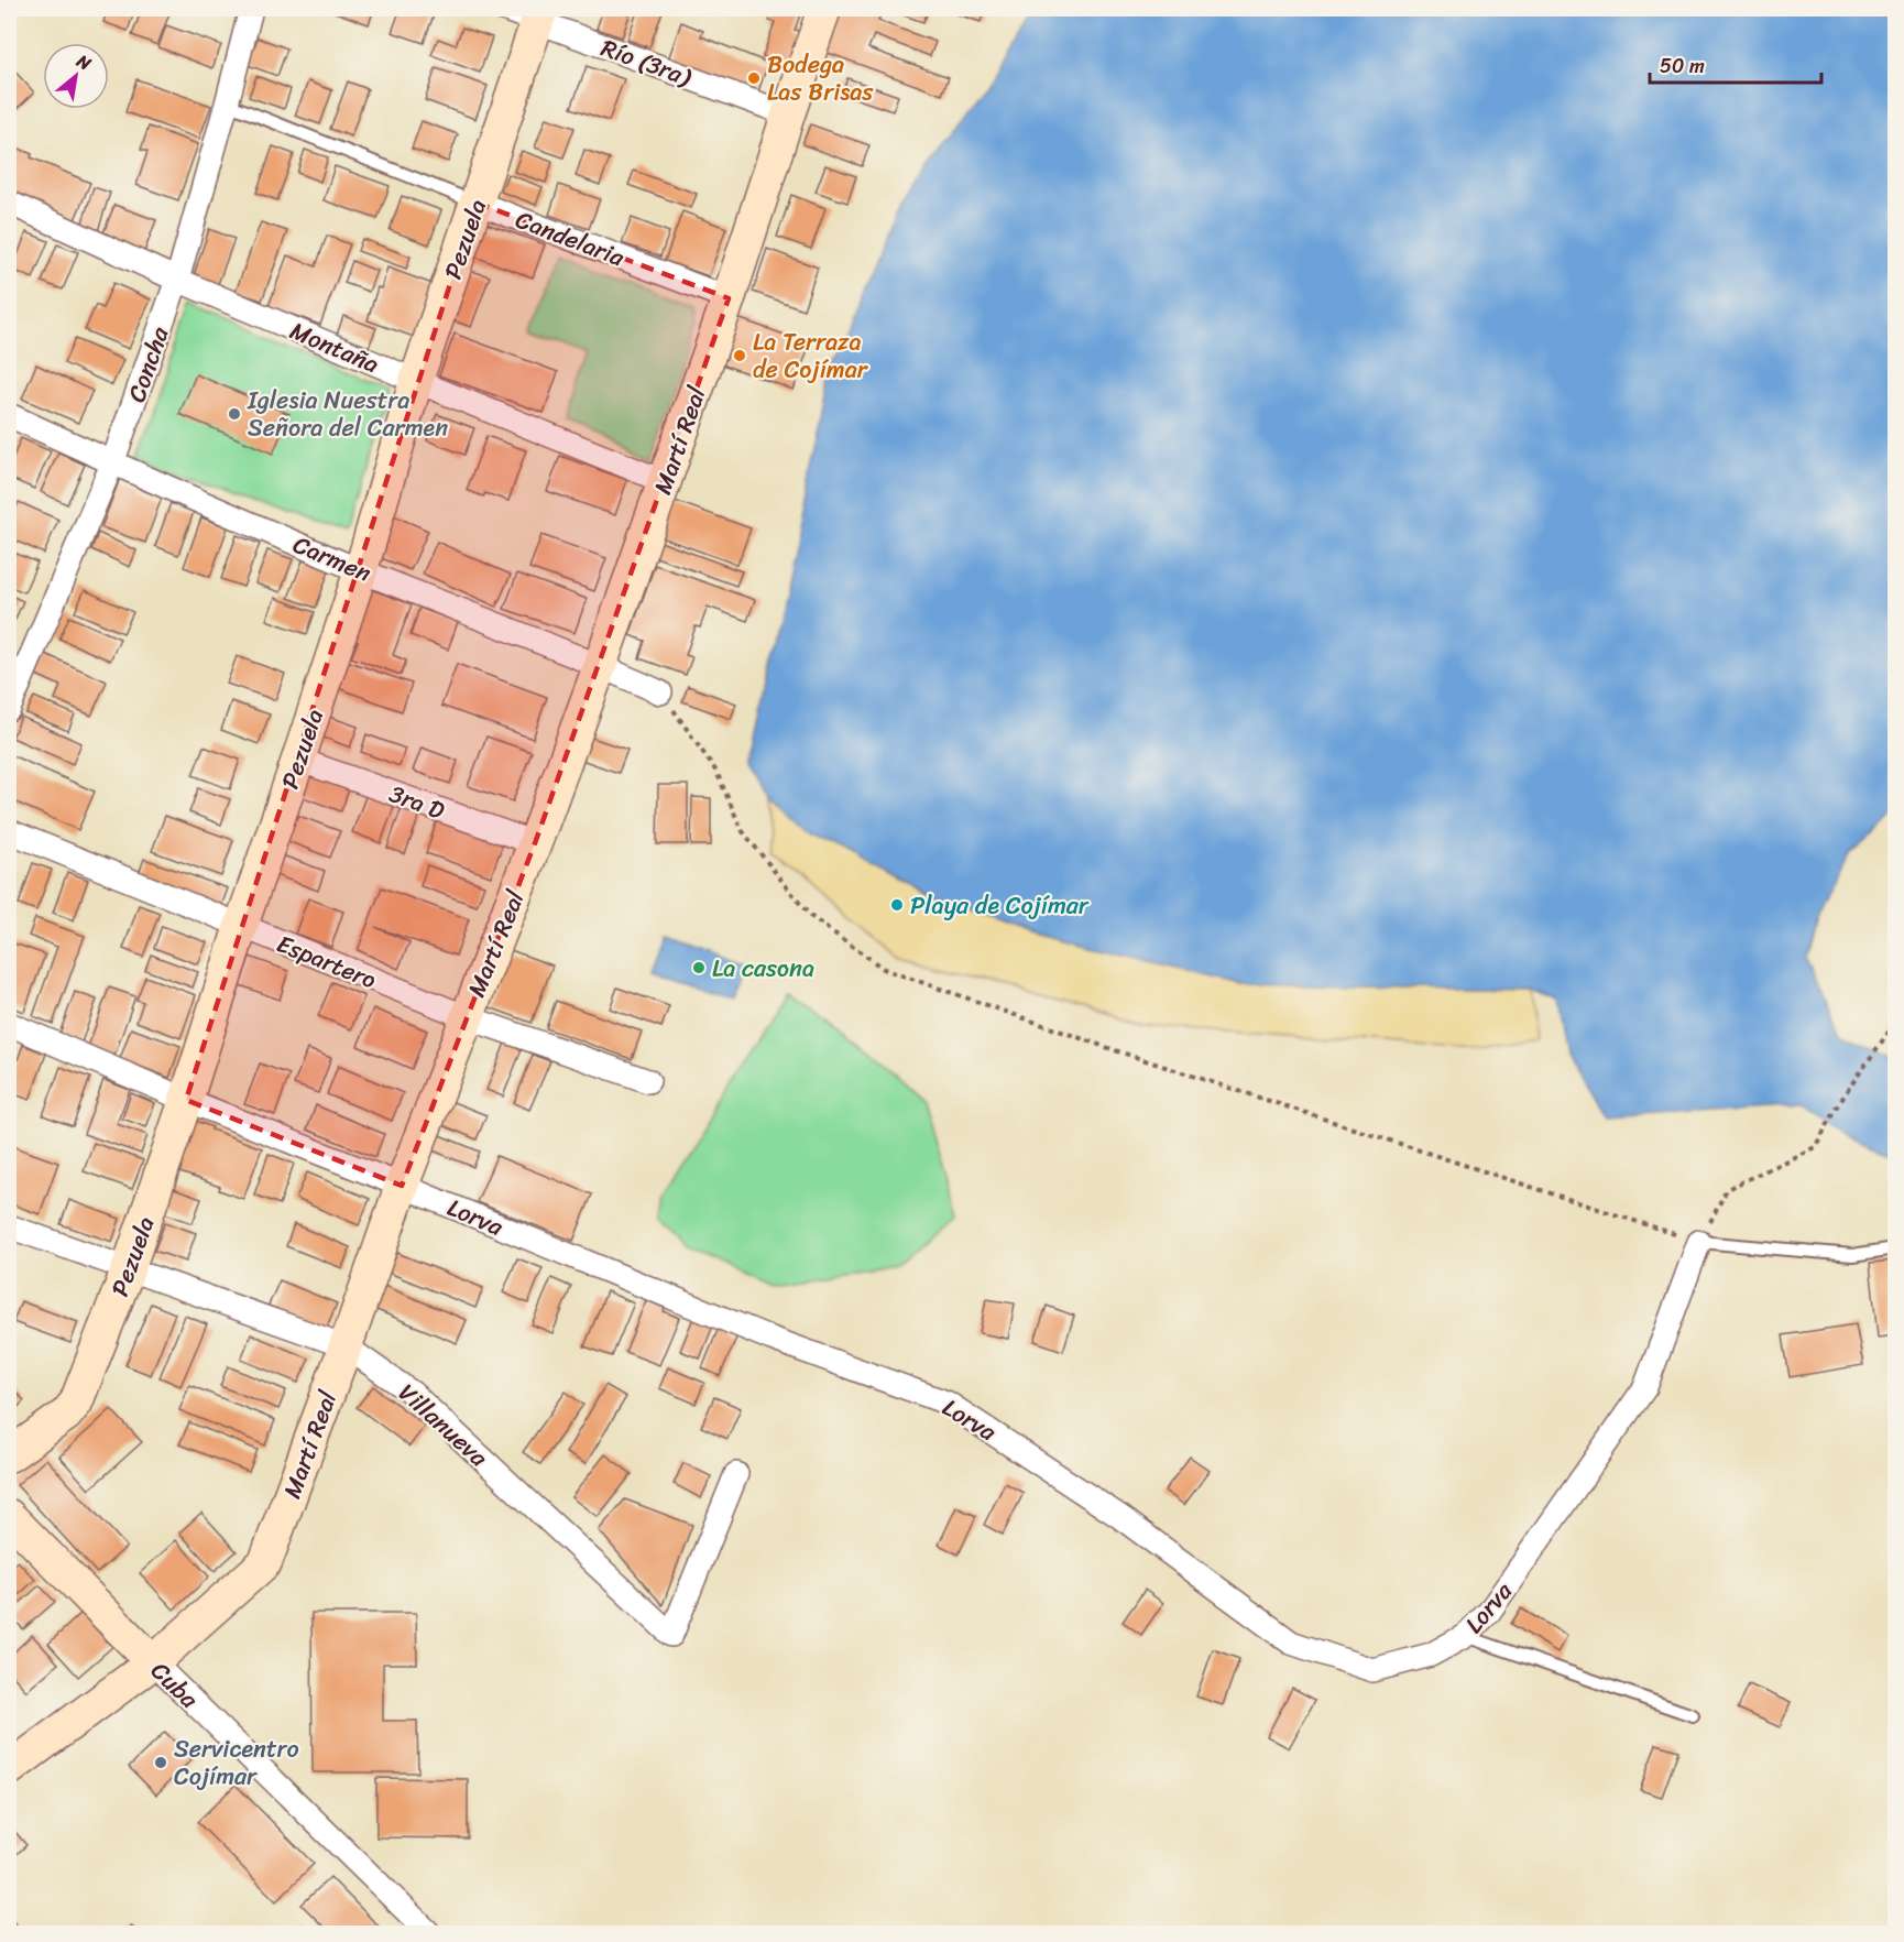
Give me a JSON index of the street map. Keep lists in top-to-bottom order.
{
  "streets": {
    "main road": ["Pezuela", "Martí Real", "Cuba"],
    "street": [
      "Río (3ra)",
      "Candelaria",
      "Montaña",
      "Concha",
      "Carmen",
      "3ra D",
      "Espartero",
      "Lorva",
      "Villanueva"
    ]
  },
  "crossings": [
    ["Río (3ra)", "Pezuela"],
    ["Río (3ra)", "Martí Real"],
    ["Candelaria", "Pezuela"],
    ["Candelaria", "Concha"],
    ["Candelaria", "Martí Real"],
    ["Pezuela", "Montaña"],
    ["Pezuela", "Carmen"],
    ["Pezuela", "3ra D"],
    ["Pezuela", "Espartero"],
    ["Pezuela", "Lorva"],
    ["Pezuela", "Villanueva"],
    ["Montaña", "Concha"],
    ["Montaña", "Martí Real"],
    ["Concha", "Carmen"],
    ["Martí Real", "Carmen"],
    ["Martí Real", "3ra D"],
    ["Martí Real", "Espartero"],
    ["Martí Real", "Lorva"],
    ["Martí Real", "Villanueva"],
    ["Martí Real", "Cuba"]
  ],
  "places": [
    "Bodega Las Brisas",
    "La Terraza de Cojímar",
    "Iglesia Nuestra Señora del Carmen",
    "Playa de Cojímar",
    "La casona",
    "Servicentro Cojímar"
  ],
  "scale_bar": "50 m",
  "north": "top right"
}
